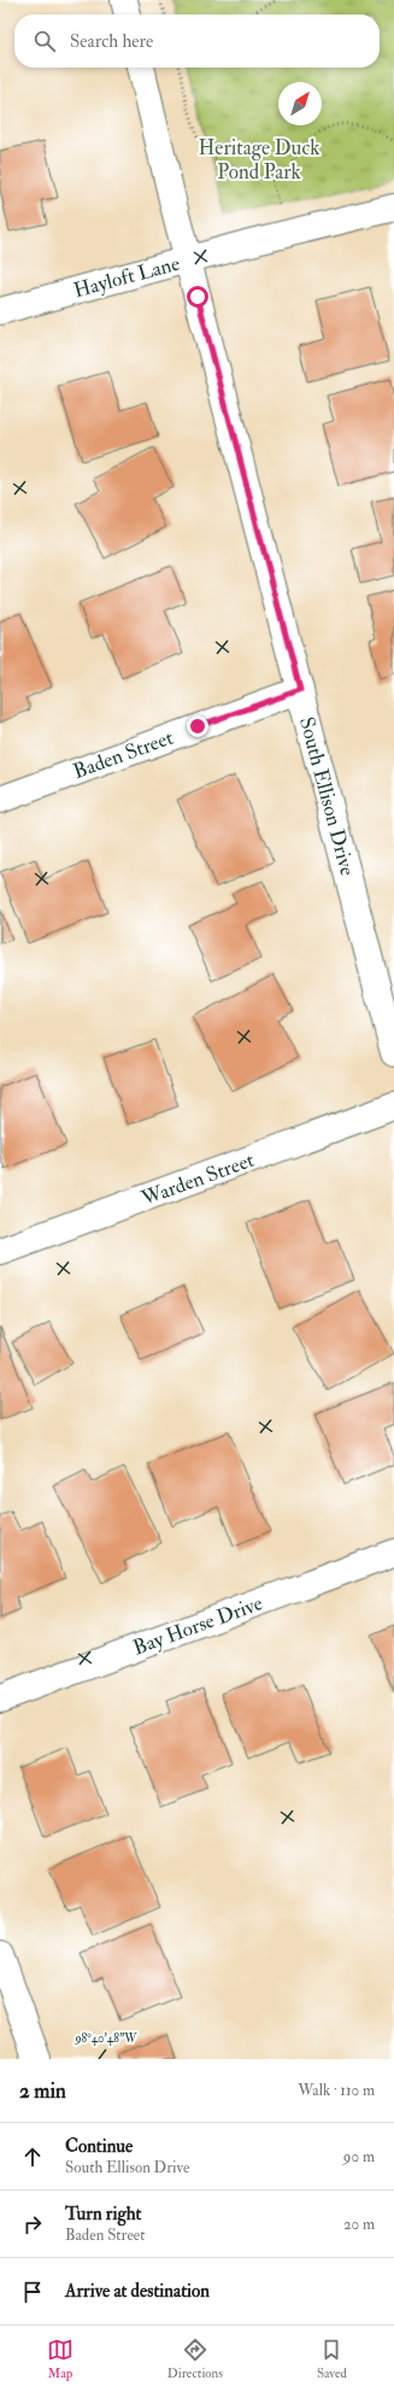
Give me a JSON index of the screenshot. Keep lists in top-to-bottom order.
{
  "streets": {
    "street": [
      "Hayloft Lane",
      "Baden Street",
      "South Ellison Drive",
      "Warden Street",
      "Bay Horse Drive"
    ]
  },
  "crossings": [
    ["Hayloft Lane", "South Ellison Drive"],
    ["Baden Street", "South Ellison Drive"]
  ],
  "parks": ["Heritage Duck Pond Park"],
  "north": "top right",
  "page": {
    "search": "Search here",
    "heading": ["2 min", "Walk · 110 m"],
    "list": [
      ["Continue", "South Ellison Drive", "90 m"],
      ["Turn right", "Baden Street", "20 m"],
      "Arrive at destination"
    ],
    "nav": ["Map", "Directions", "Saved"]
  },
  "coordinates": ["98°40'48\"W"]
}
